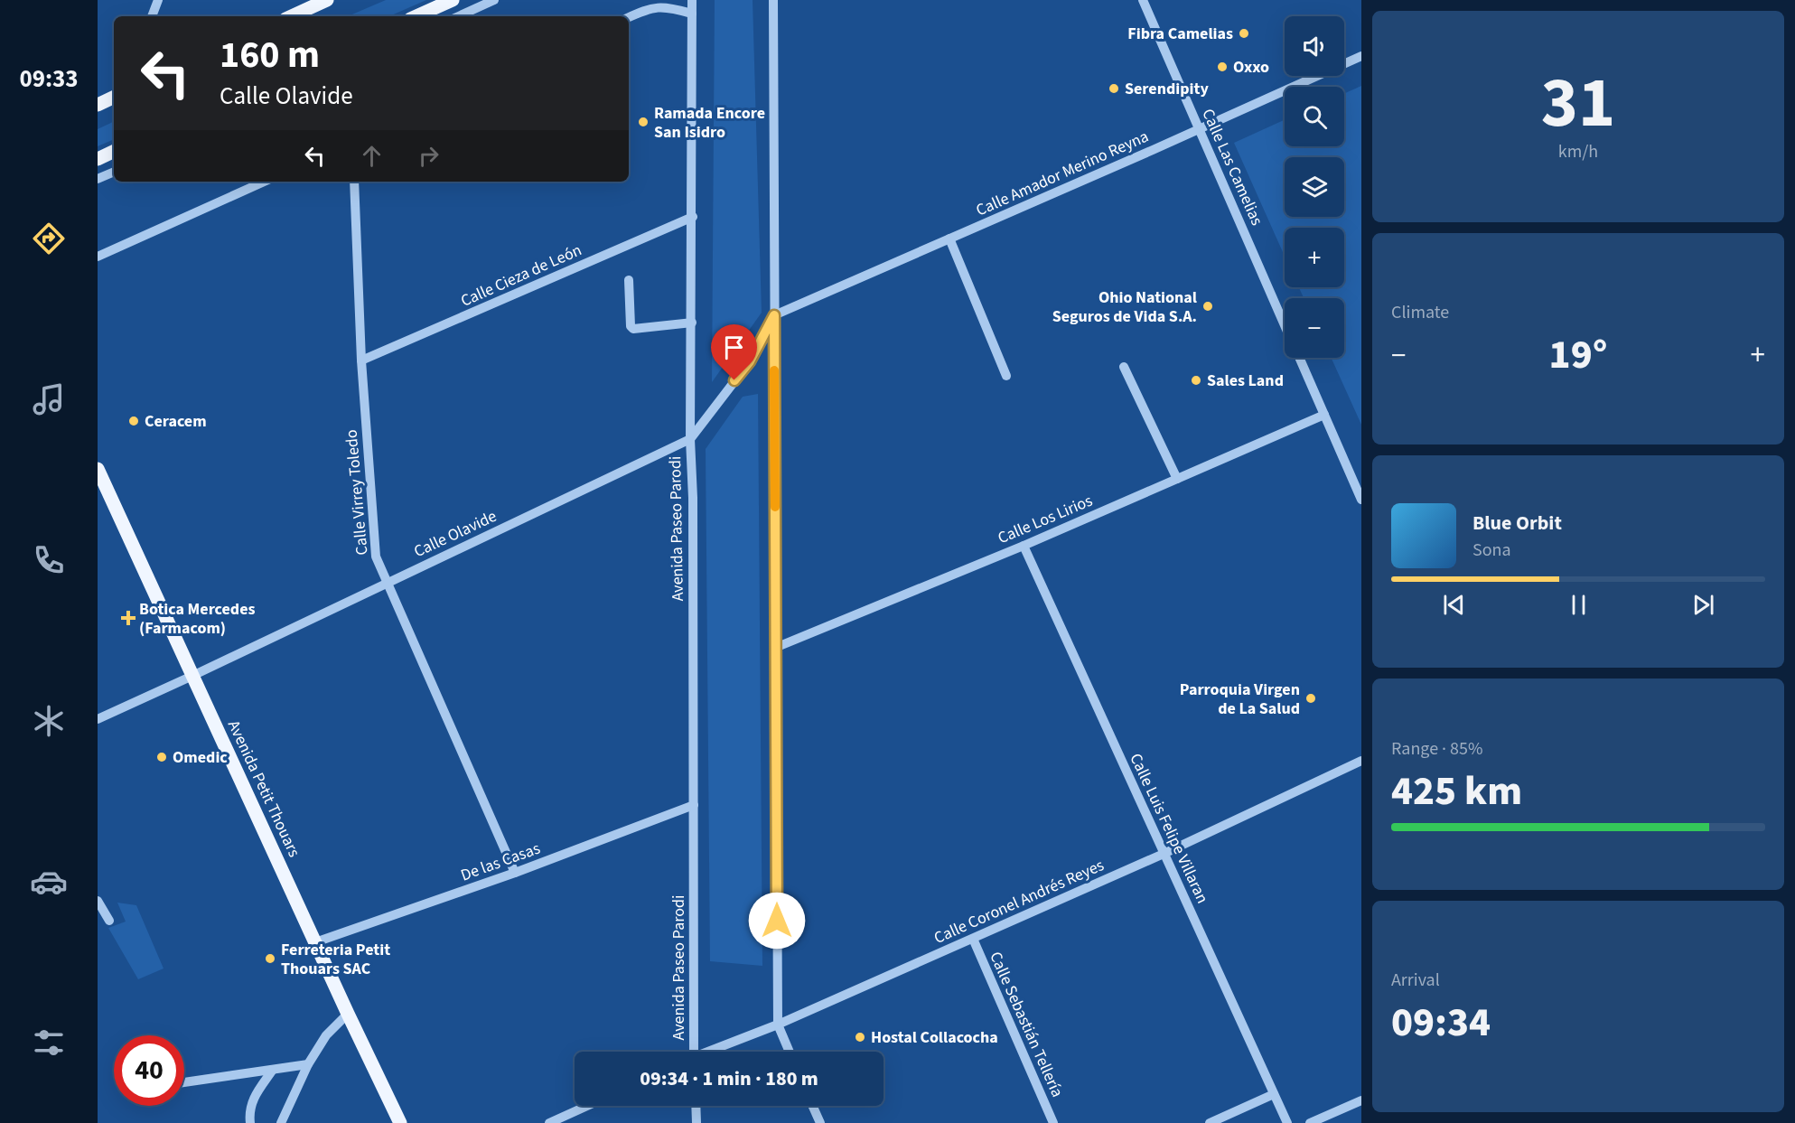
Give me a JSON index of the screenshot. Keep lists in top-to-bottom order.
{
  "streets": {
    "main road": ["Avenida Petit Thouars"],
    "street": [
      "Calle Las Camelias",
      "Calle Amador Merino Reyna",
      "Calle Cieza de León",
      "Calle Virrey Toledo",
      "Calle Los Lirios",
      "Avenida Paseo Parodi",
      "Calle Olavide",
      "Calle Luis Felipe Villaran",
      "De las Casas",
      "Calle Coronel Andrés Reyes",
      "Calle Sebastián Tellería"
    ]
  },
  "crossings": [
    ["Calle Las Camelias", "Calle Amador Merino Reyna"],
    ["Calle Las Camelias", "Calle Los Lirios"],
    ["Calle Amador Merino Reyna", "Calle Olavide"],
    ["Calle Cieza de León", "Calle Virrey Toledo"],
    ["Calle Cieza de León", "Avenida Paseo Parodi"],
    ["Calle Virrey Toledo", "Calle Olavide"],
    ["Calle Virrey Toledo", "De las Casas"],
    ["Calle Los Lirios", "Calle Luis Felipe Villaran"],
    ["Avenida Paseo Parodi", "Calle Olavide"],
    ["Avenida Paseo Parodi", "De las Casas"],
    ["Calle Olavide", "Avenida Petit Thouars"],
    ["Avenida Petit Thouars", "De las Casas"],
    ["Calle Luis Felipe Villaran", "Calle Coronel Andrés Reyes"],
    ["Calle Coronel Andrés Reyes", "Calle Sebastián Tellería"]
  ],
  "places": {
    "other": [
      "Fibra Camelias",
      "Oxxo",
      "Serendipity",
      "Ramada Encore San Isidro",
      "Ohio National Seguros de Vida S.A.",
      "Sales Land",
      "Ceracem",
      "Parroquia Virgen de La Salud",
      "Omedic",
      "Ferreteria Petit Thouars SAC",
      "Hostal Collacocha"
    ],
    "health": ["Botica Mercedes (Farmacom)"]
  },
  "page": {
    "tabs": "09:33",
    "tile": [
      ["31", "km/h"],
      "Climate",
      ["Range · 85%", "425 km"],
      ["Arrival", "09:34"]
    ],
    "map_buttons": ["+", "−"],
    "turn": ["160 m", "Calle Olavide"],
    "heat": ["−", "19°", "+"],
    "song": ["Blue Orbit", "Sona"],
    "limit": "40",
    "trip": "09:34 · 1 min · 180 m"
  }
}
